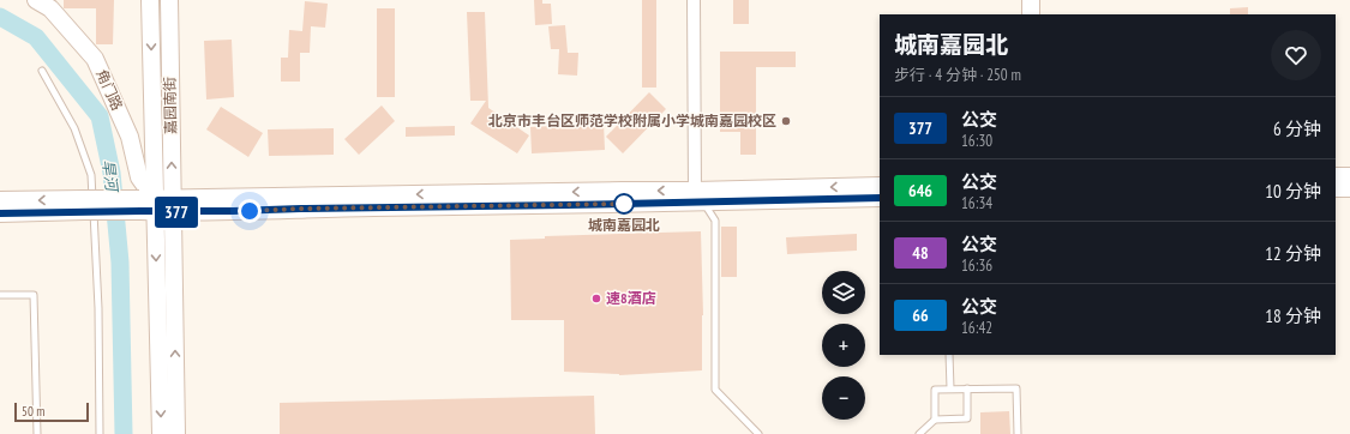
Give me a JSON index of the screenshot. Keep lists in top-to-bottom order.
{
  "streets": {
    "main road": ["角门路", "嘉园南街"]
  },
  "crossings": [
    ["角门路", "嘉园南街"]
  ],
  "water": ["旱河"],
  "places": ["北京市丰台区师范学校附属小学城南嘉园校区", "城南嘉园北", "速8酒店"],
  "lines": ["bus line 377"],
  "scale_bar": "50 m",
  "page": {
    "on_map": "377",
    "heading": ["城南嘉园北", "步行 · 4 分钟 · 250 m"],
    "list": [
      {
        "mark": "377",
        "name": "公交",
        "note": "16:30",
        "value": "6 分钟"
      },
      {
        "mark": "646",
        "name": "公交",
        "note": "16:34",
        "value": "10 分钟"
      },
      {
        "mark": "48",
        "name": "公交",
        "note": "16:36",
        "value": "12 分钟"
      },
      {
        "mark": "66",
        "name": "公交",
        "note": "16:42",
        "value": "18 分钟"
      }
    ],
    "map_buttons": ["+", "−"],
    "scale": "50 m"
  }
}
